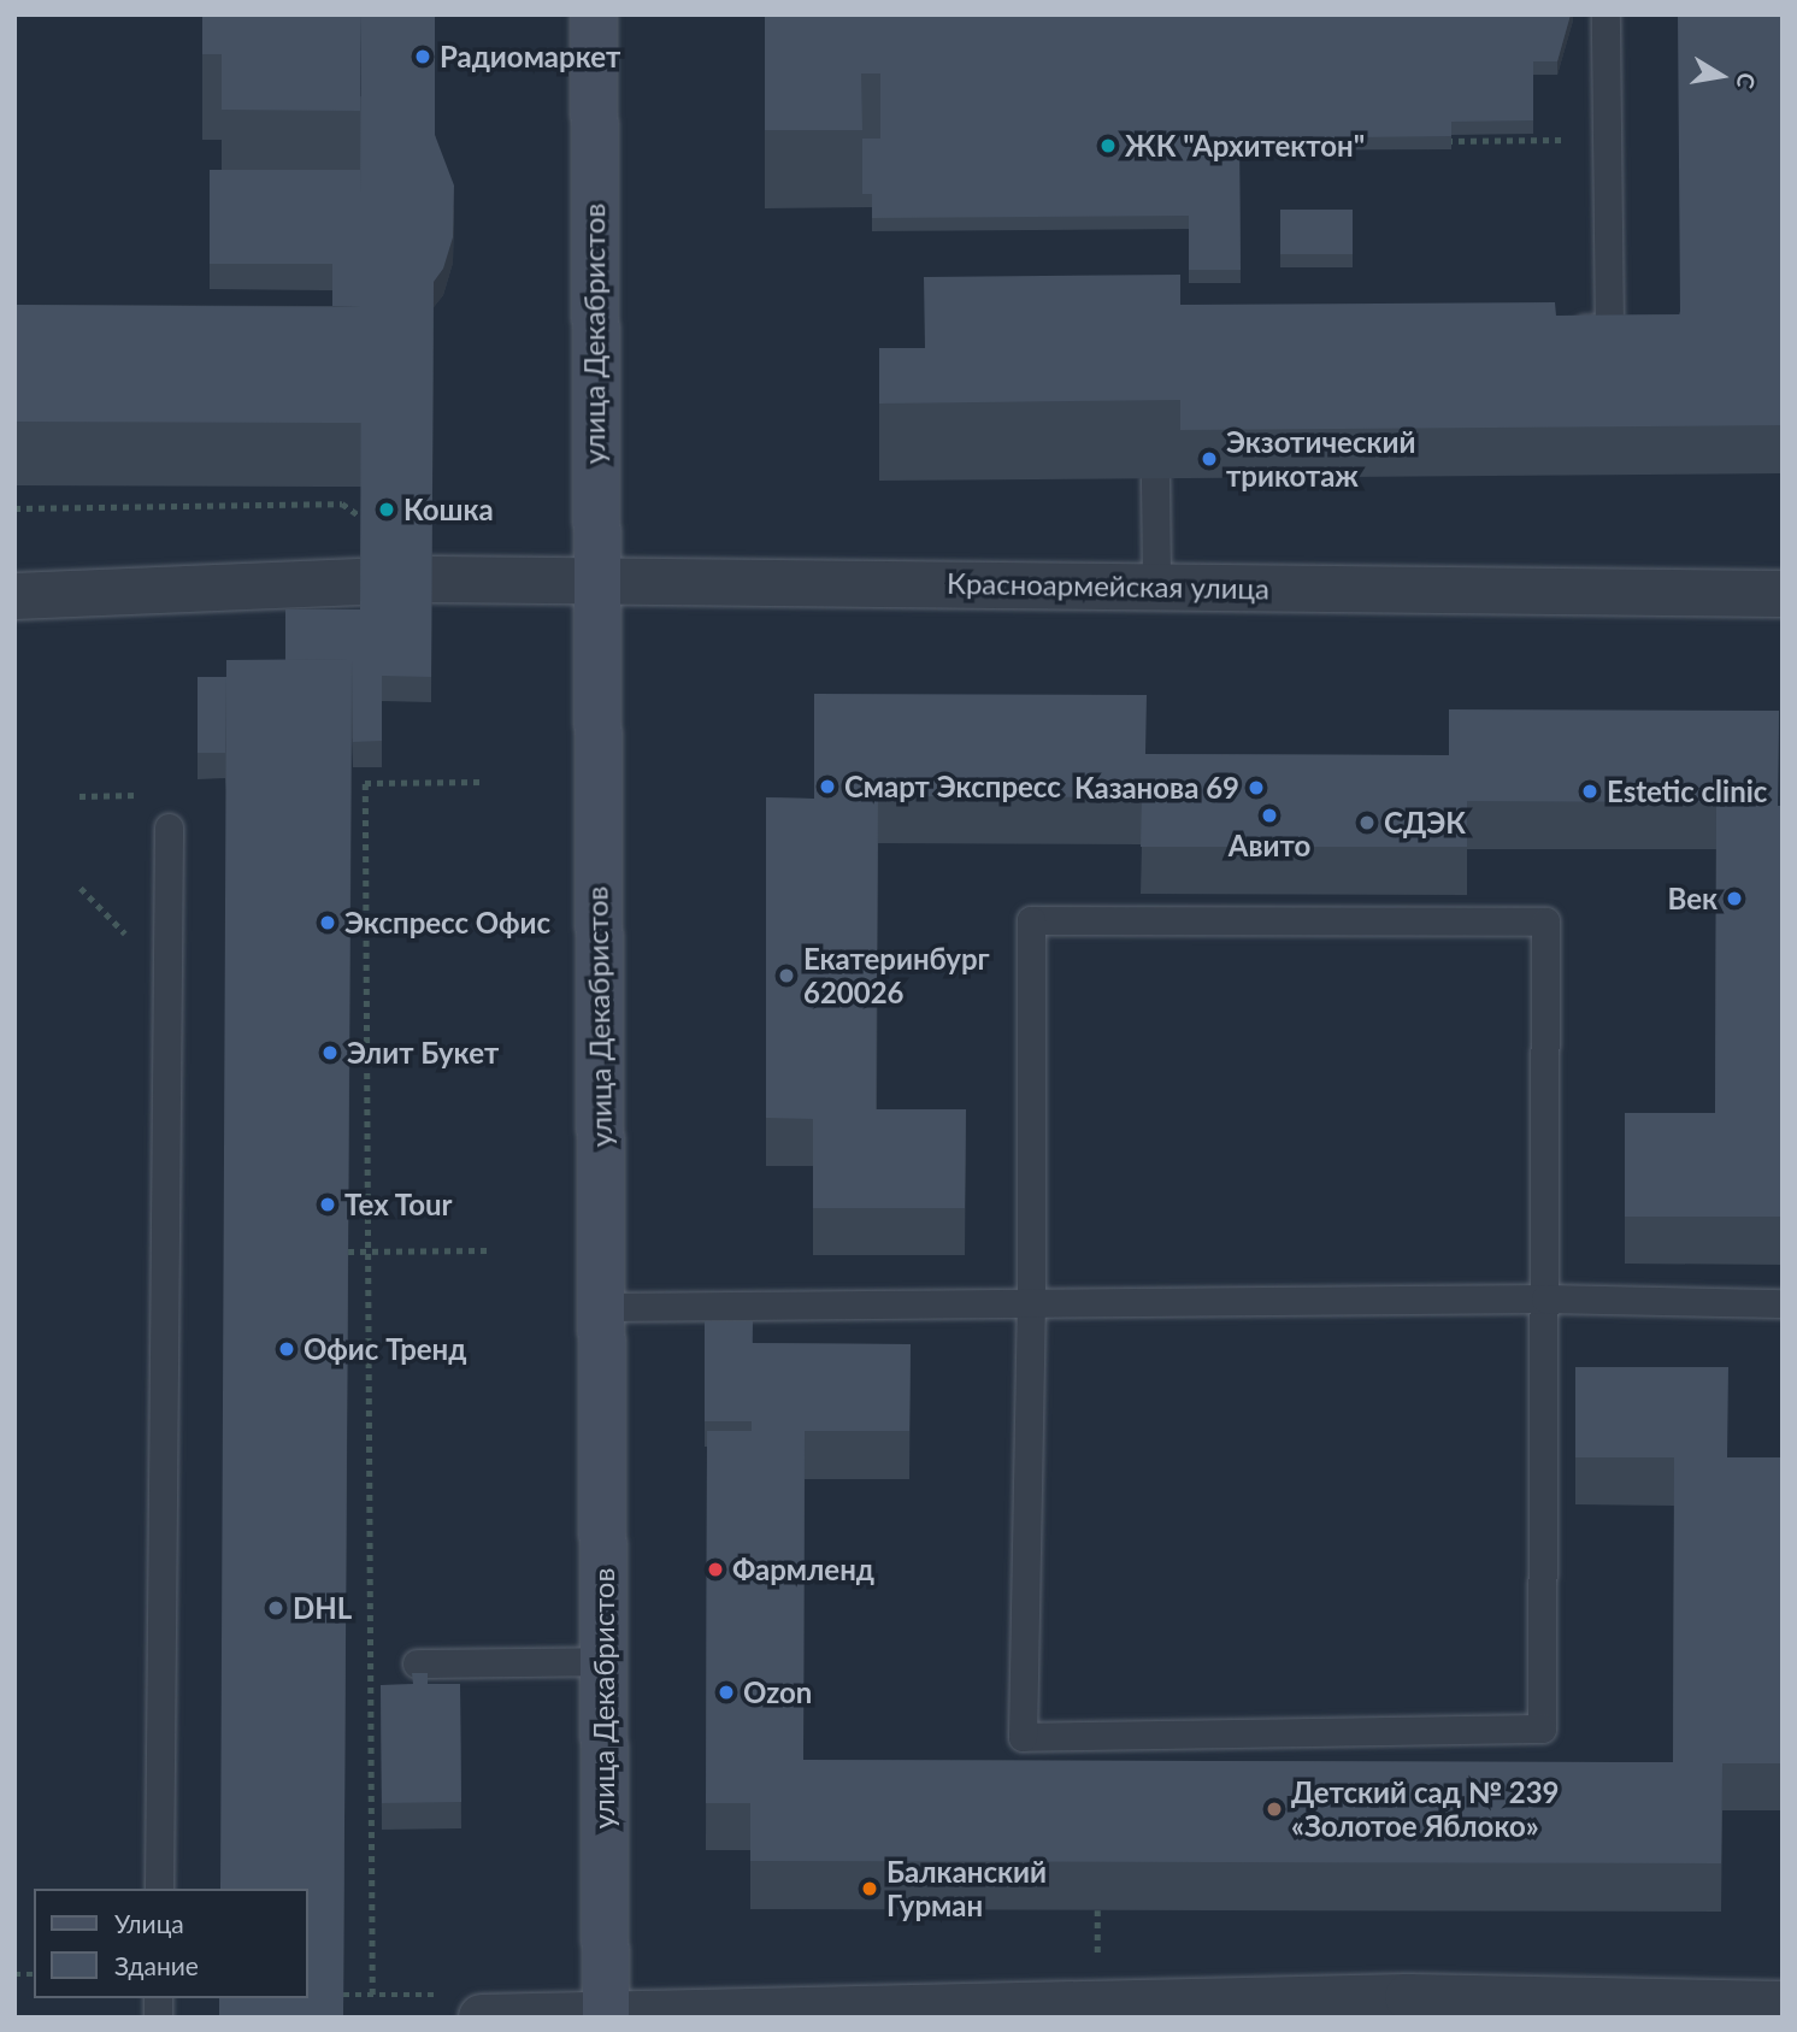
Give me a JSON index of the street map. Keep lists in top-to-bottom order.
{
  "streets": {
    "main road": ["улица Декабристов"],
    "street": ["Красноармейская улица"]
  },
  "crossings": [
    ["улица Декабристов", "Красноармейская улица"]
  ],
  "places": [
    "Радиомаркет",
    "ЖК \"Архитектон\"",
    "Экзотический трикотаж",
    "Кошка",
    "Смарт Экспресс",
    "Казанова 69",
    "Estetic clinic",
    "Авито",
    "СДЭК",
    "Век",
    "Экспресс Офис",
    "Екатеринбург 620026",
    "Элит Букет",
    "Tex Tour",
    "Офис Тренд",
    "Фармленд",
    "DHL",
    "Ozon",
    "Детский сад № 239 «Золотое Яблоко»",
    "Балканский Гурман"
  ],
  "legend": ["Улица", "Здание"],
  "north": "right"
}
